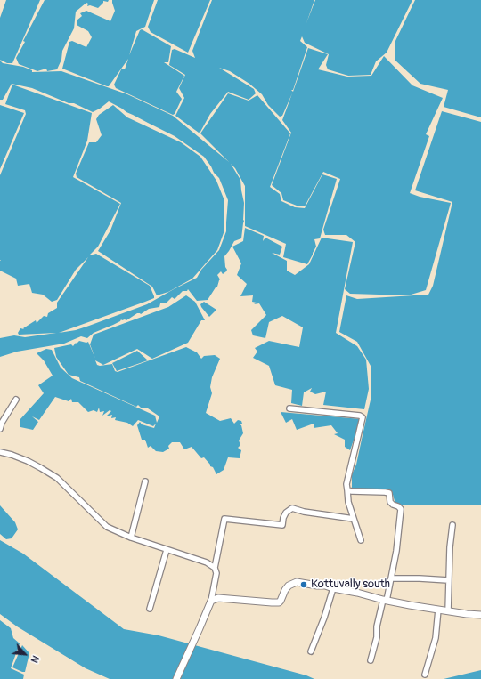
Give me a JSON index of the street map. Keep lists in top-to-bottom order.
{
  "places": ["Kottuvally south"],
  "north": "bottom right"
}
